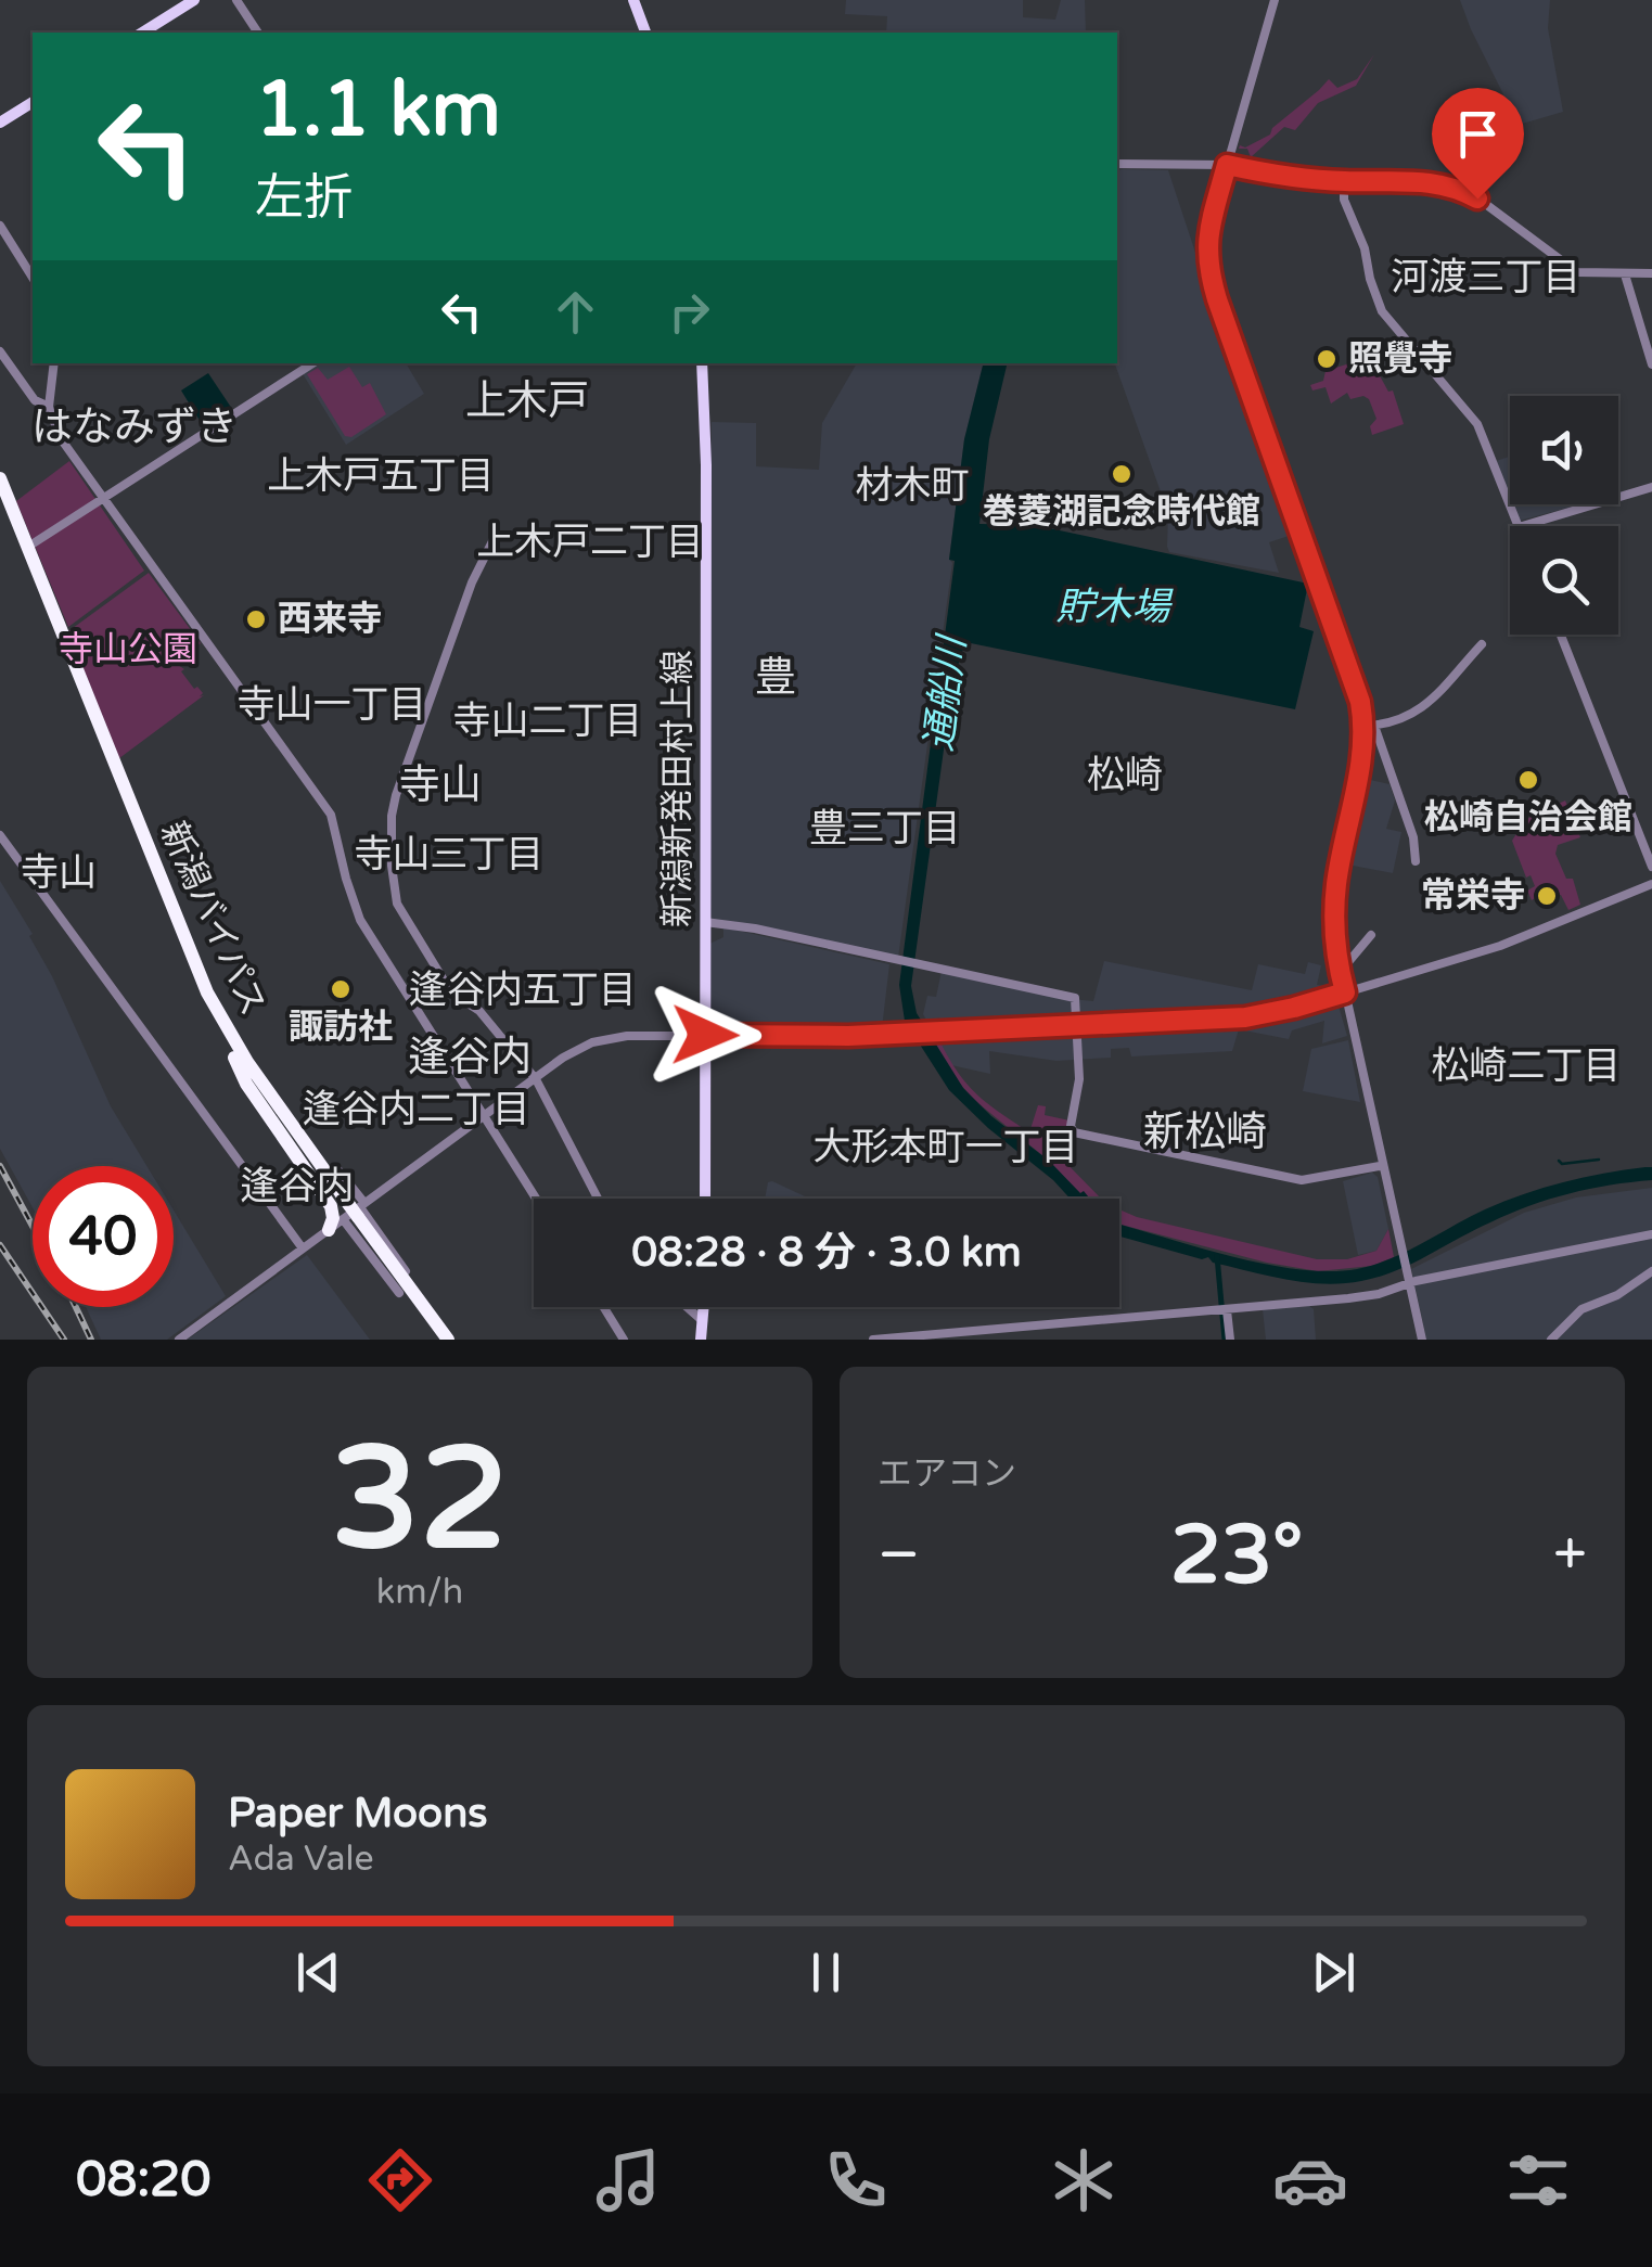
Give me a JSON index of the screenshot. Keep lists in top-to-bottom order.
{
  "streets": {
    "highway": ["新潟バイパス"],
    "main road": ["新潟新発田村上線"]
  },
  "districts": [
    "河渡三丁目",
    "上木戸",
    "はなみずき",
    "上木戸五丁目",
    "材木町",
    "上木戸二丁目",
    "豊",
    "寺山一丁目",
    "寺山二丁目",
    "松崎",
    "寺山",
    "豊三丁目",
    "寺山三丁目",
    "寺山",
    "逢谷内五丁目",
    "逢谷内",
    "松崎二丁目",
    "逢谷内二丁目",
    "新松崎",
    "大形本町一丁目",
    "逢谷内"
  ],
  "water": ["貯木場", "通船川"],
  "parks": ["寺山公園"],
  "places": [
    "照覺寺",
    "巻菱湖記念時代館",
    "西来寺",
    "松崎自治会館",
    "常栄寺",
    "諏訪社"
  ],
  "page": {
    "turn": ["1.1 km", "左折"],
    "limit": "40",
    "trip": "08:28 · 8 分 · 3.0 km",
    "tile": [
      ["32", "km/h"],
      "エアコン"
    ],
    "heat": ["−", "23°", "+"],
    "song": ["Paper Moons", "Ada Vale"],
    "tabs": "08:20"
  }
}
